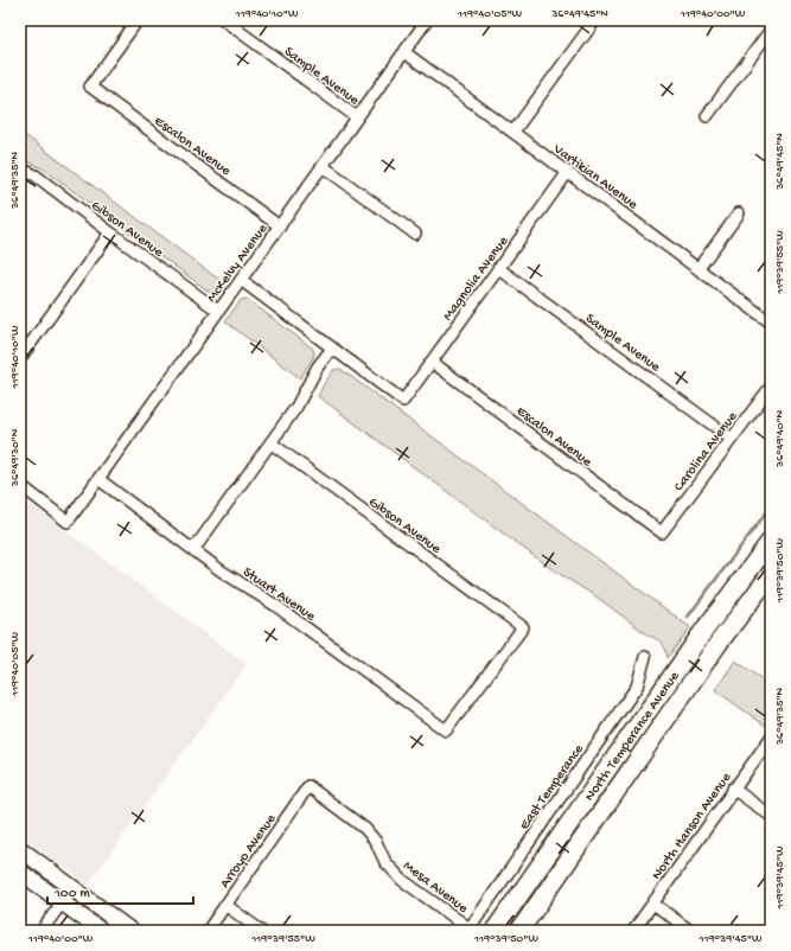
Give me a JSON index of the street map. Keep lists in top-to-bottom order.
{
  "streets": {
    "main road": ["North Temperance Avenue"],
    "street": [
      "Sample Avenue",
      "Escalon Avenue",
      "Vartikian Avenue",
      "Gibson Avenue",
      "McKelvy Avenue",
      "Magnolia Avenue",
      "Carolina Avenue",
      "Stuart Avenue",
      "East Temperance",
      "North Hanson Avenue",
      "Arroyo Avenue",
      "Mesa Avenue"
    ]
  },
  "crossings": [
    ["Sample Avenue", "McKelvy Avenue"],
    ["Sample Avenue", "Magnolia Avenue"],
    ["Sample Avenue", "Carolina Avenue"],
    ["Escalon Avenue", "McKelvy Avenue"],
    ["Escalon Avenue", "Magnolia Avenue"],
    ["Escalon Avenue", "Carolina Avenue"],
    ["Vartikian Avenue", "McKelvy Avenue"],
    ["Vartikian Avenue", "Magnolia Avenue"],
    ["Gibson Avenue", "McKelvy Avenue"],
    ["Gibson Avenue", "Stuart Avenue"],
    ["McKelvy Avenue", "Stuart Avenue"],
    ["East Temperance", "Mesa Avenue"],
    ["Arroyo Avenue", "Mesa Avenue"]
  ],
  "scale_bar": "100 m",
  "coordinates": [
    "119°40'10\"W",
    "119°40'05\"W",
    "36°49'45\"N",
    "119°40'00\"W",
    "36°49'35\"N",
    "119°39'55\"W",
    "36°49'40\"N",
    "36°49'30\"N",
    "119°39'50\"W",
    "119°39'45\"W"
  ]
}
